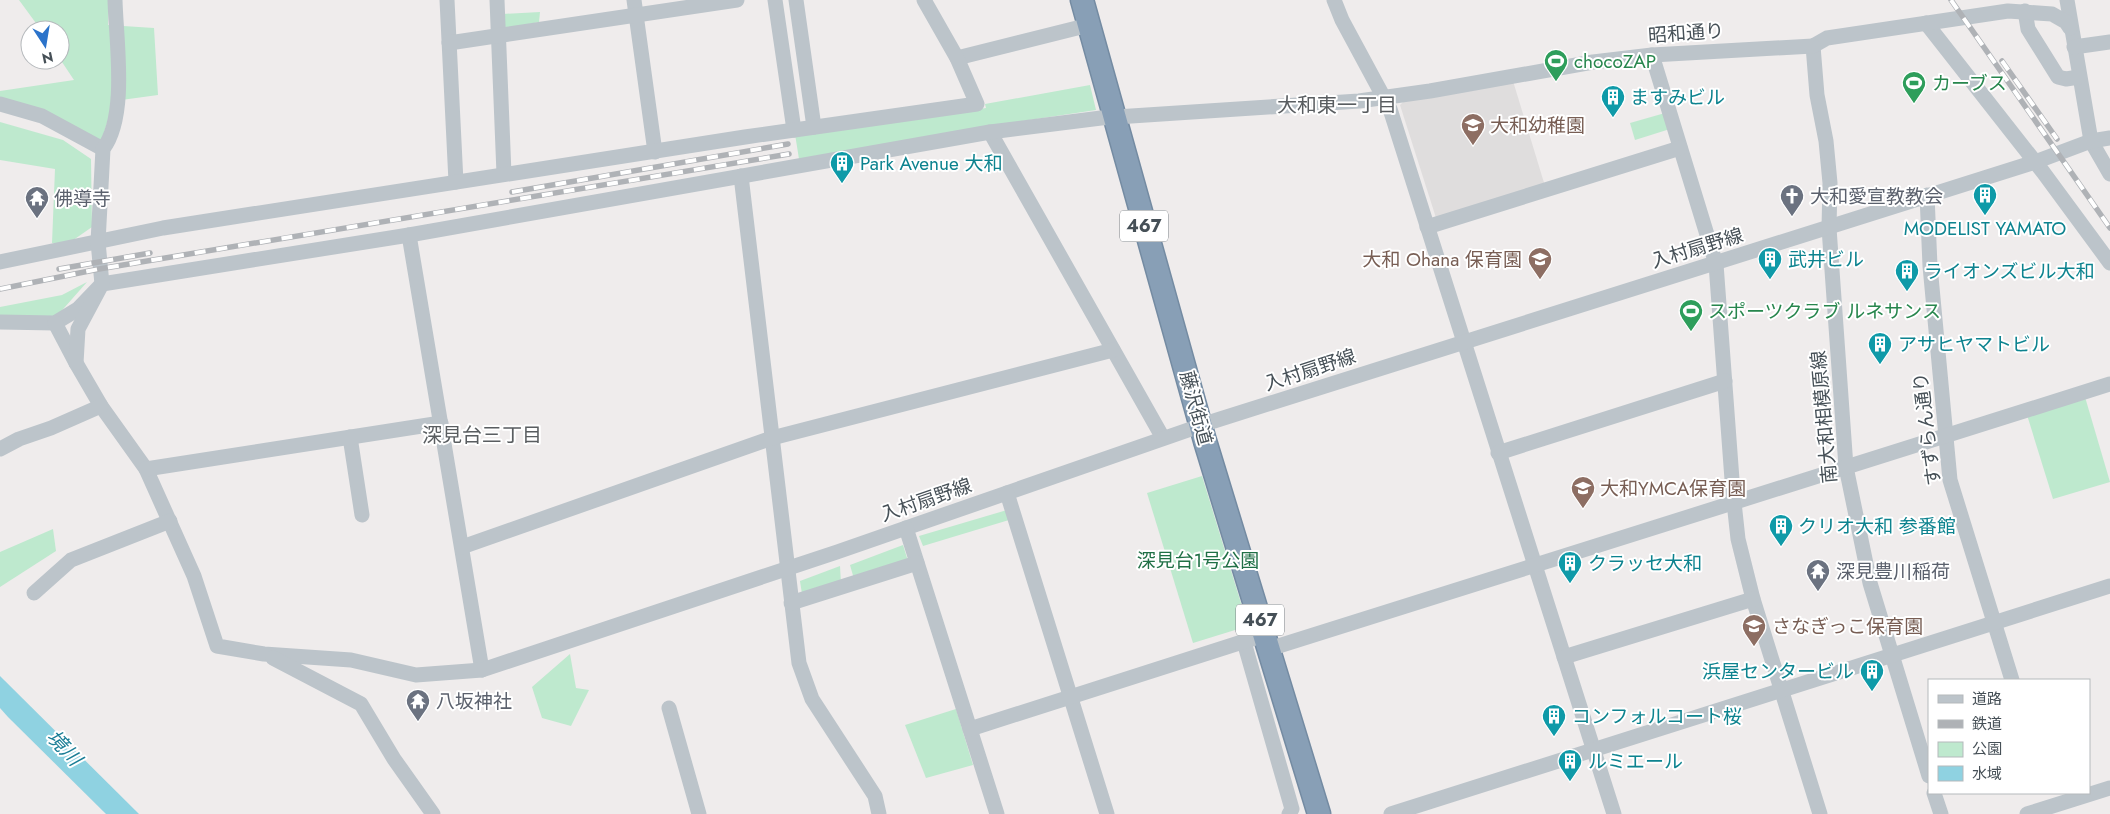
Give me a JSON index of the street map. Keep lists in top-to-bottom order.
{
  "streets": {
    "highway": ["467", "藤沢街道"],
    "street": [
      "昭和通り",
      "入村扇野線",
      "南大和相模原線",
      "すずらん通り"
    ]
  },
  "crossings": [
    ["昭和通り", "藤沢街道"],
    ["昭和通り", "南大和相模原線"],
    ["入村扇野線", "藤沢街道"],
    ["入村扇野線", "南大和相模原線"],
    ["入村扇野線", "すずらん通り"]
  ],
  "districts": ["大和東一丁目", "深見台三丁目"],
  "water": ["境川"],
  "parks": ["深見台1号公園"],
  "places": {
    "sports": ["chocoZAP", "カーブス", "スポーツクラブ ルネサンス"],
    "building": [
      "ますみビル",
      "Park Avenue 大和",
      "MODELIST YAMATO",
      "武井ビル",
      "ライオンズビル大和",
      "アサヒヤマトビル",
      "クリオ大和 参番館",
      "クラッセ大和",
      "浜屋センタービル",
      "コンフォルコート桜",
      "ルミエール"
    ],
    "school or university": [
      "大和幼稚園",
      "大和 Ohana 保育園",
      "大和YMCA保育園",
      "さなぎっこ保育園"
    ],
    "church": ["大和愛宣教教会"],
    "temple": ["佛導寺", "深見豊川稲荷", "八坂神社"]
  },
  "legend": [
    "道路",
    "鉄道",
    "公園",
    "水域"
  ],
  "north": "bottom"
}
